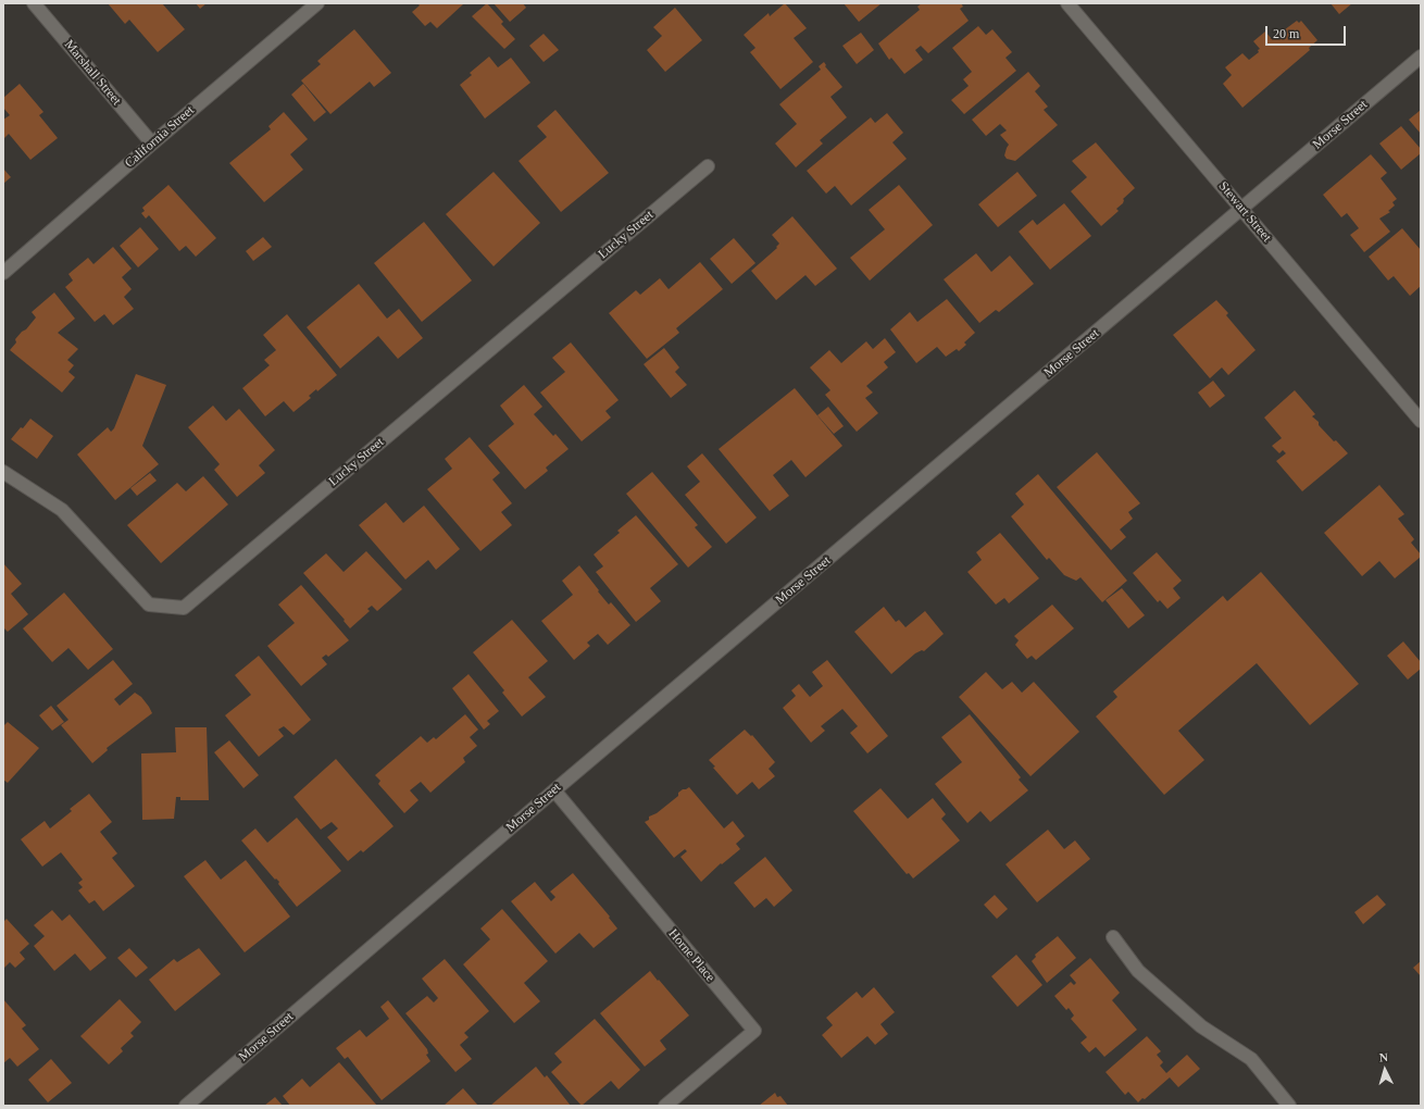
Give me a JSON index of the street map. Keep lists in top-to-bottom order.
{
  "streets": {
    "street": [
      "Marshall Street",
      "Morse Street",
      "California Street",
      "Stewart Street",
      "Lucky Street",
      "Horne Place"
    ]
  },
  "crossings": [
    ["Marshall Street", "California Street"],
    ["Morse Street", "Stewart Street"],
    ["Morse Street", "Horne Place"]
  ],
  "scale_bar": "20 m",
  "north": "top"
}
